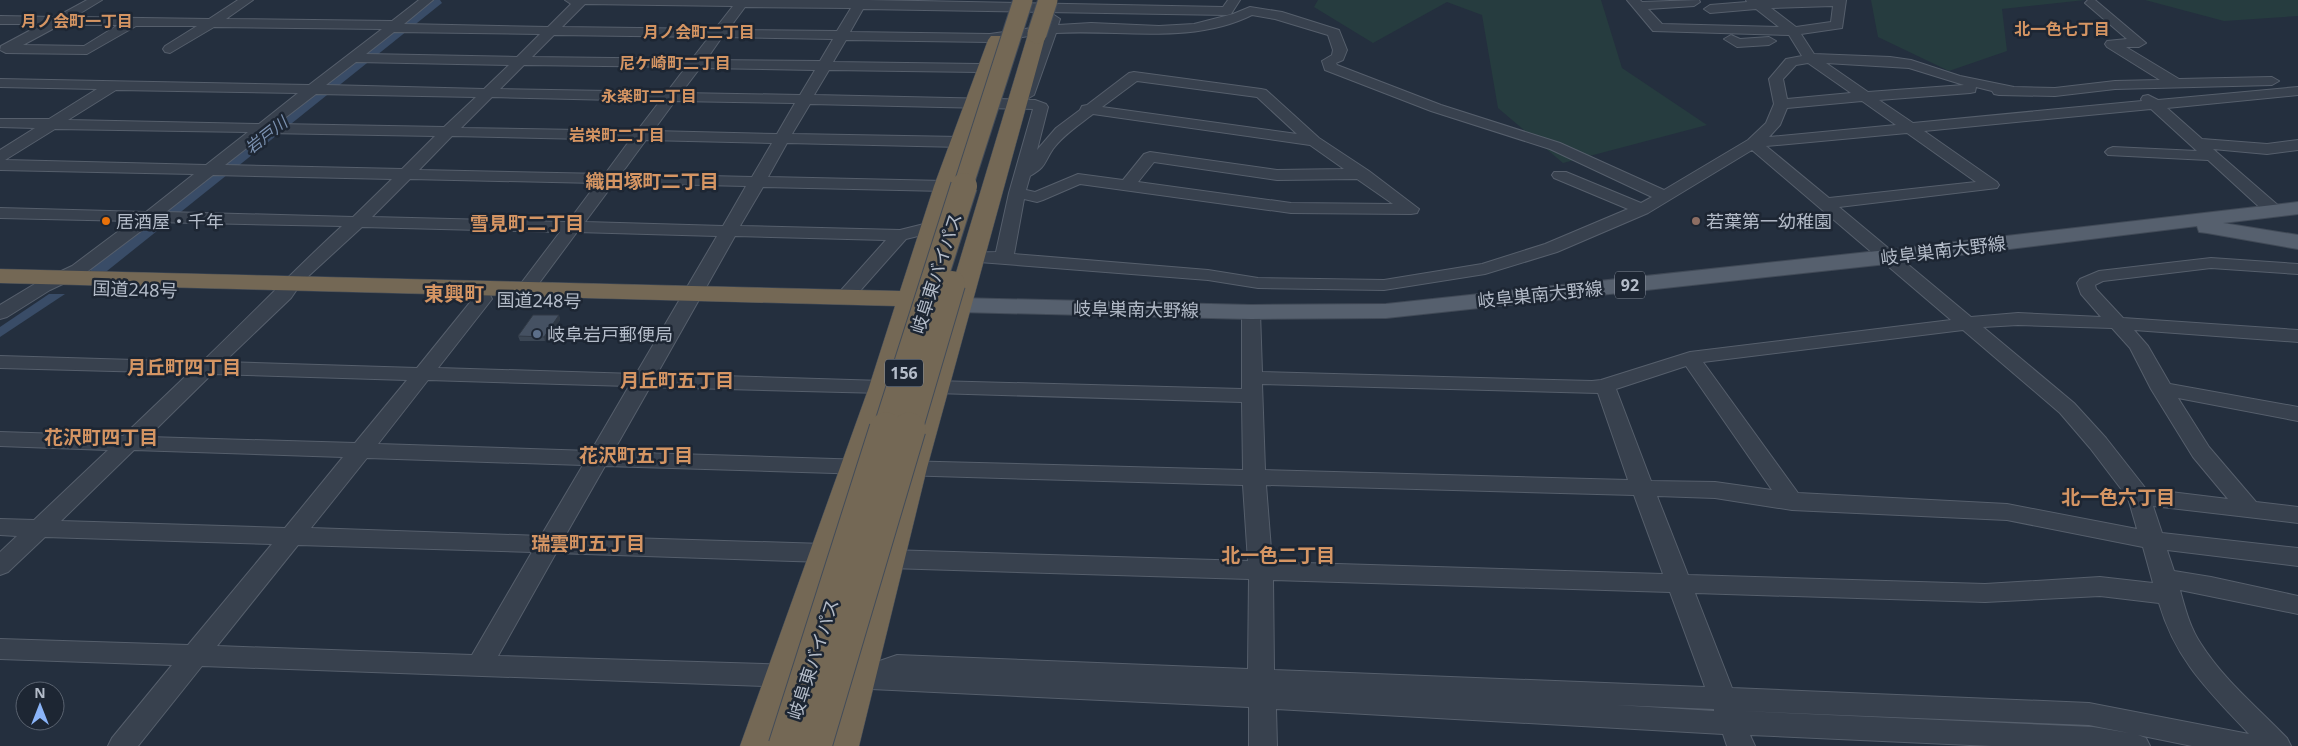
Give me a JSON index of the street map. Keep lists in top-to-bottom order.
{
  "streets": {
    "highway": ["岐阜東バイパス", "国道248号", "156"],
    "main road": ["岐阜巣南大野線", "92"]
  },
  "crossings": [
    ["岐阜巣南大野線", "156"],
    ["岐阜東バイパス", "156"],
    ["国道248号", "156"]
  ],
  "districts": [
    "月ノ会町一丁目",
    "北一色七丁目",
    "月ノ会町二丁目",
    "尼ケ崎町二丁目",
    "永楽町二丁目",
    "岩栄町二丁目",
    "織田塚町二丁目",
    "雪見町二丁目",
    "東興町",
    "月丘町四丁目",
    "月丘町五丁目",
    "花沢町四丁目",
    "花沢町五丁目",
    "北一色六丁目",
    "瑞雲町五丁目",
    "北一色二丁目"
  ],
  "water": ["岩戸川"],
  "places": ["居酒屋・千年", "若葉第一幼稚園", "岐阜岩戸郵便局"],
  "north": "top"
}
